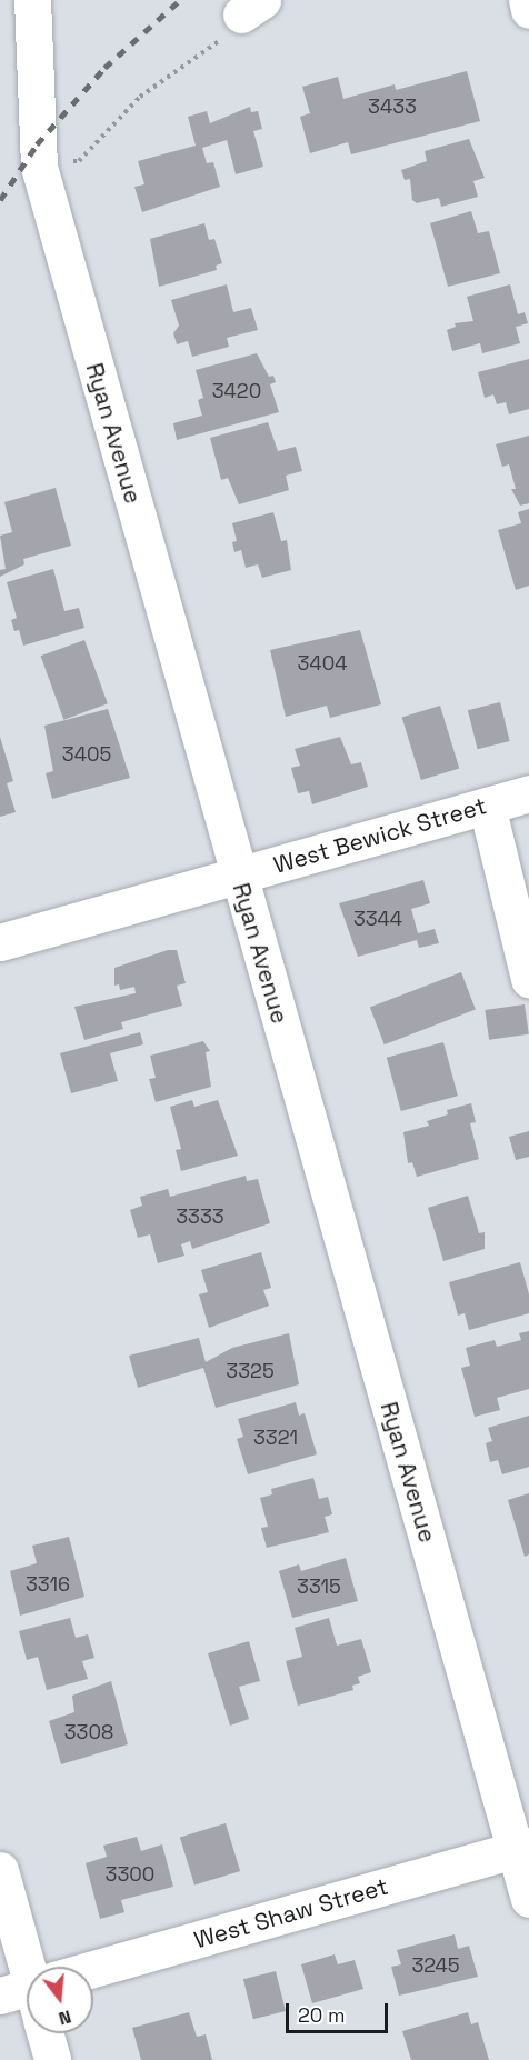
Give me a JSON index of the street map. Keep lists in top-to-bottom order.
{
  "streets": {
    "street": ["Ryan Avenue", "West Bewick Street", "West Shaw Street"]
  },
  "crossings": [
    ["Ryan Avenue", "West Bewick Street"],
    ["Ryan Avenue", "West Shaw Street"]
  ],
  "house_numbers": [
    "3433",
    "3420",
    "3404",
    "3405",
    "3344",
    "3333",
    "3325",
    "3321",
    "3316",
    "3315",
    "3308",
    "3300",
    "3245"
  ],
  "scale_bar": "20 m",
  "north": "bottom"
}
